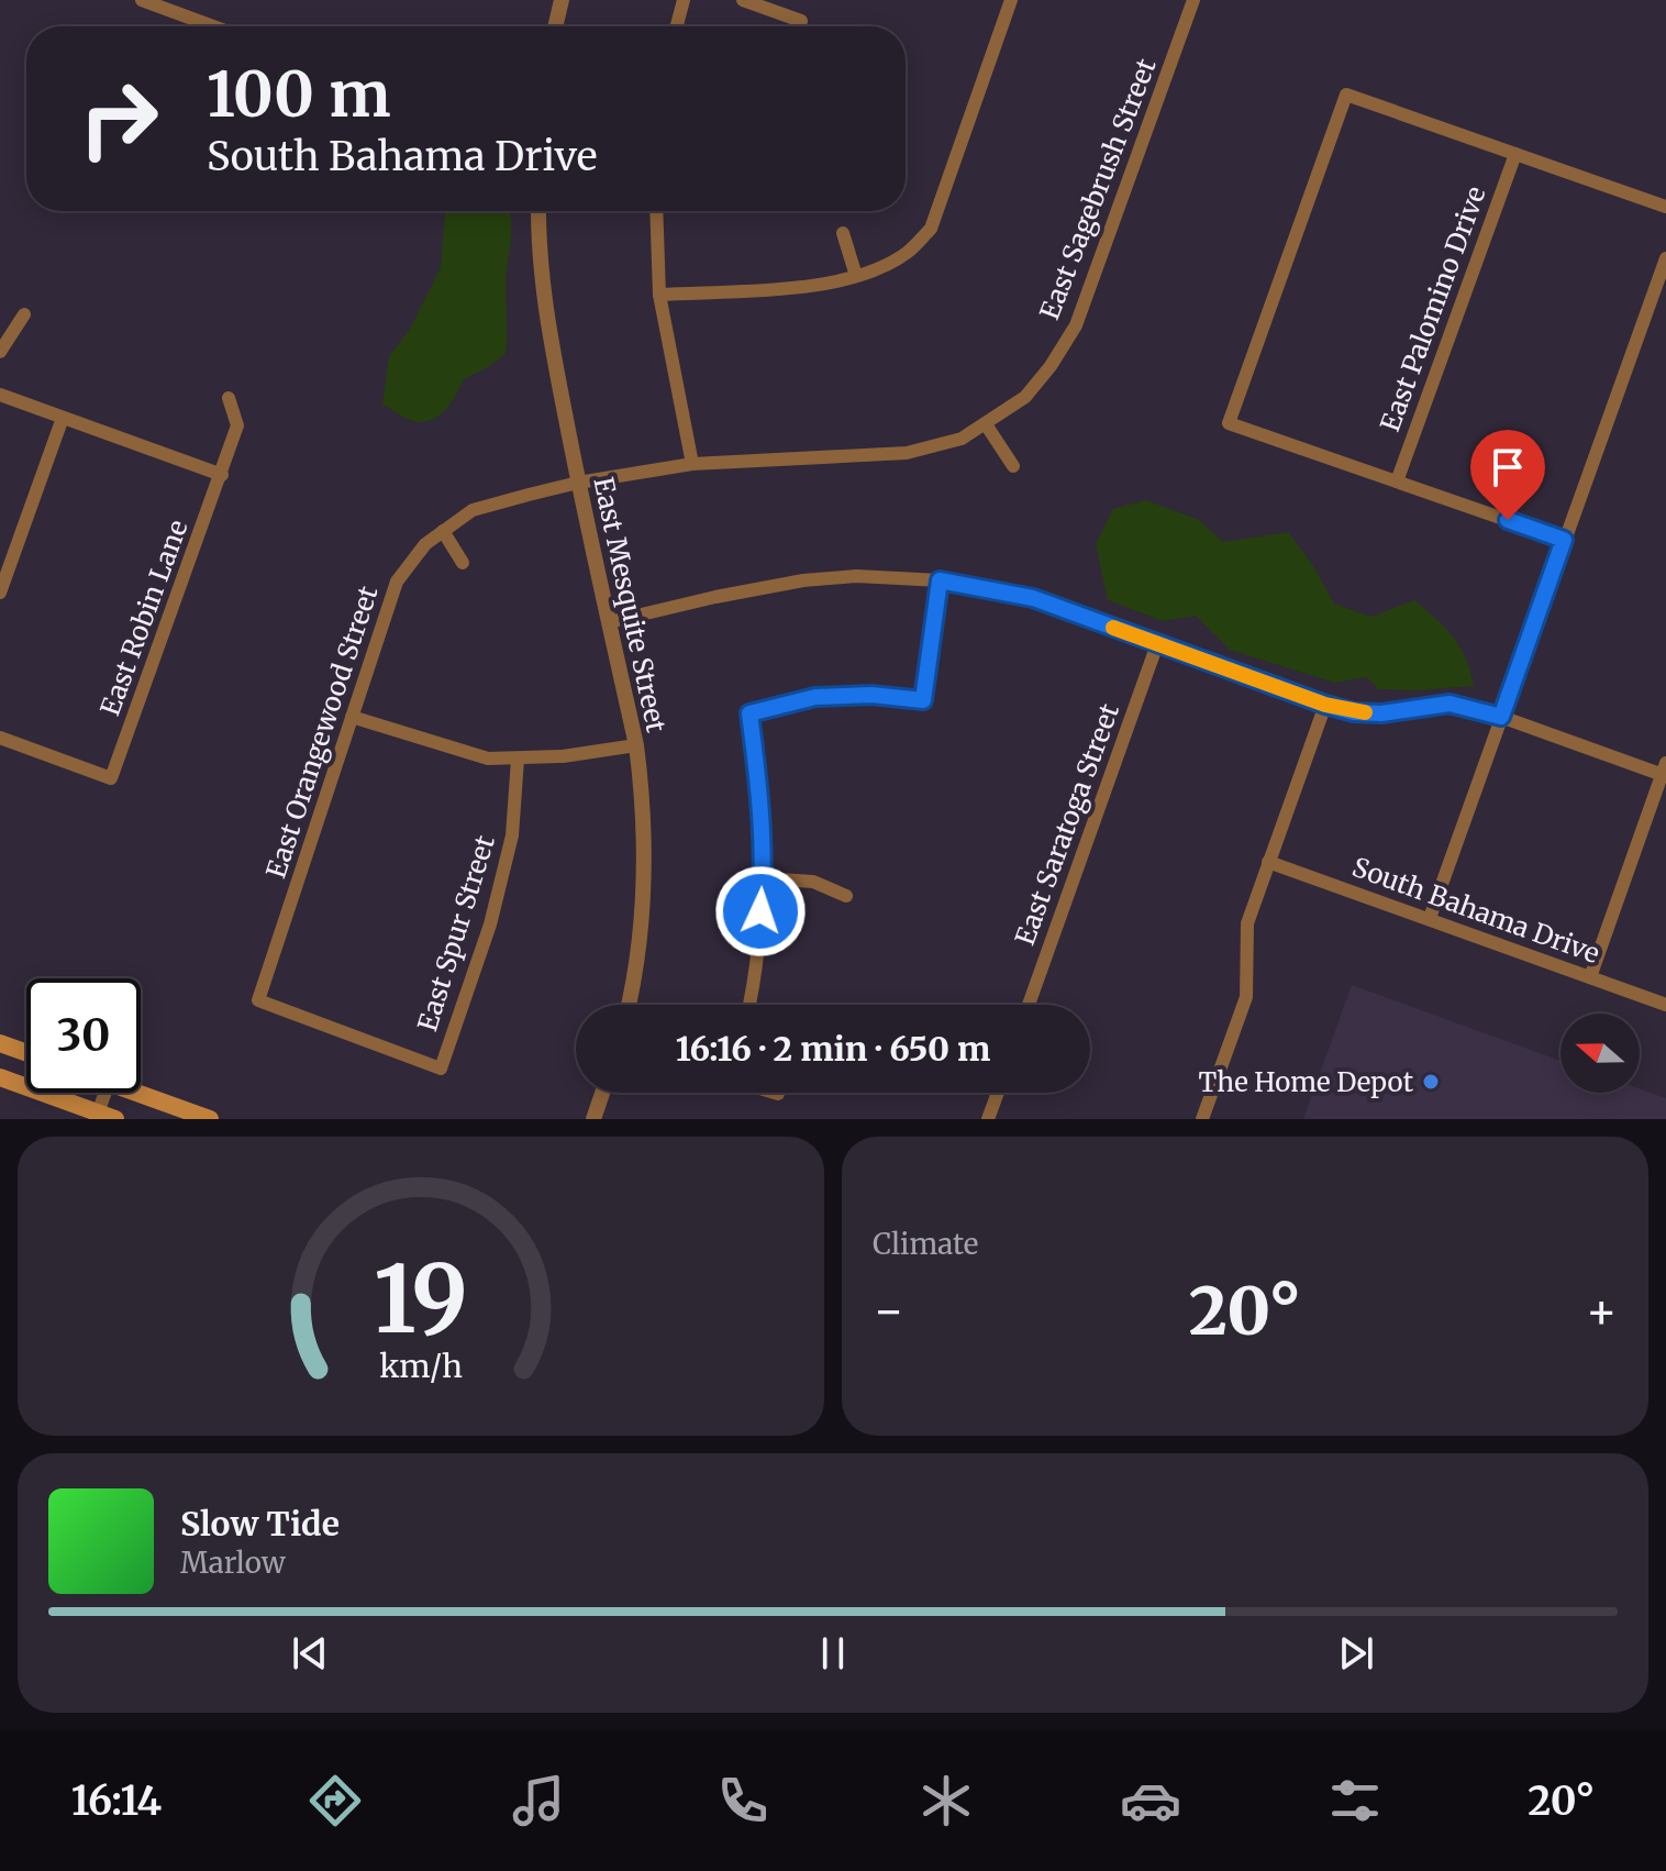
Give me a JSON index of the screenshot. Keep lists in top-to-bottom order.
{
  "streets": {
    "street": [
      "East Sagebrush Street",
      "East Palomino Drive",
      "East Mesquite Street",
      "East Robin Lane",
      "East Orangewood Street",
      "East Saratoga Street",
      "South Bahama Drive",
      "East Spur Street"
    ]
  },
  "crossings": [
    ["East Sagebrush Street", "East Mesquite Street"],
    ["East Sagebrush Street", "East Orangewood Street"],
    ["East Mesquite Street", "East Orangewood Street"],
    ["East Orangewood Street", "East Spur Street"]
  ],
  "places": ["The Home Depot"],
  "north": "left",
  "page": {
    "turn": ["100 m", "South Bahama Drive"],
    "limit": "30",
    "trip": "16:16 · 2 min · 650 m",
    "tile": "Climate",
    "heat": ["−", "20°", "+"],
    "song": ["Slow Tide", "Marlow"],
    "tabs": ["16:14", "20°"],
    "gauge": ["19", "km/h"]
  }
}
